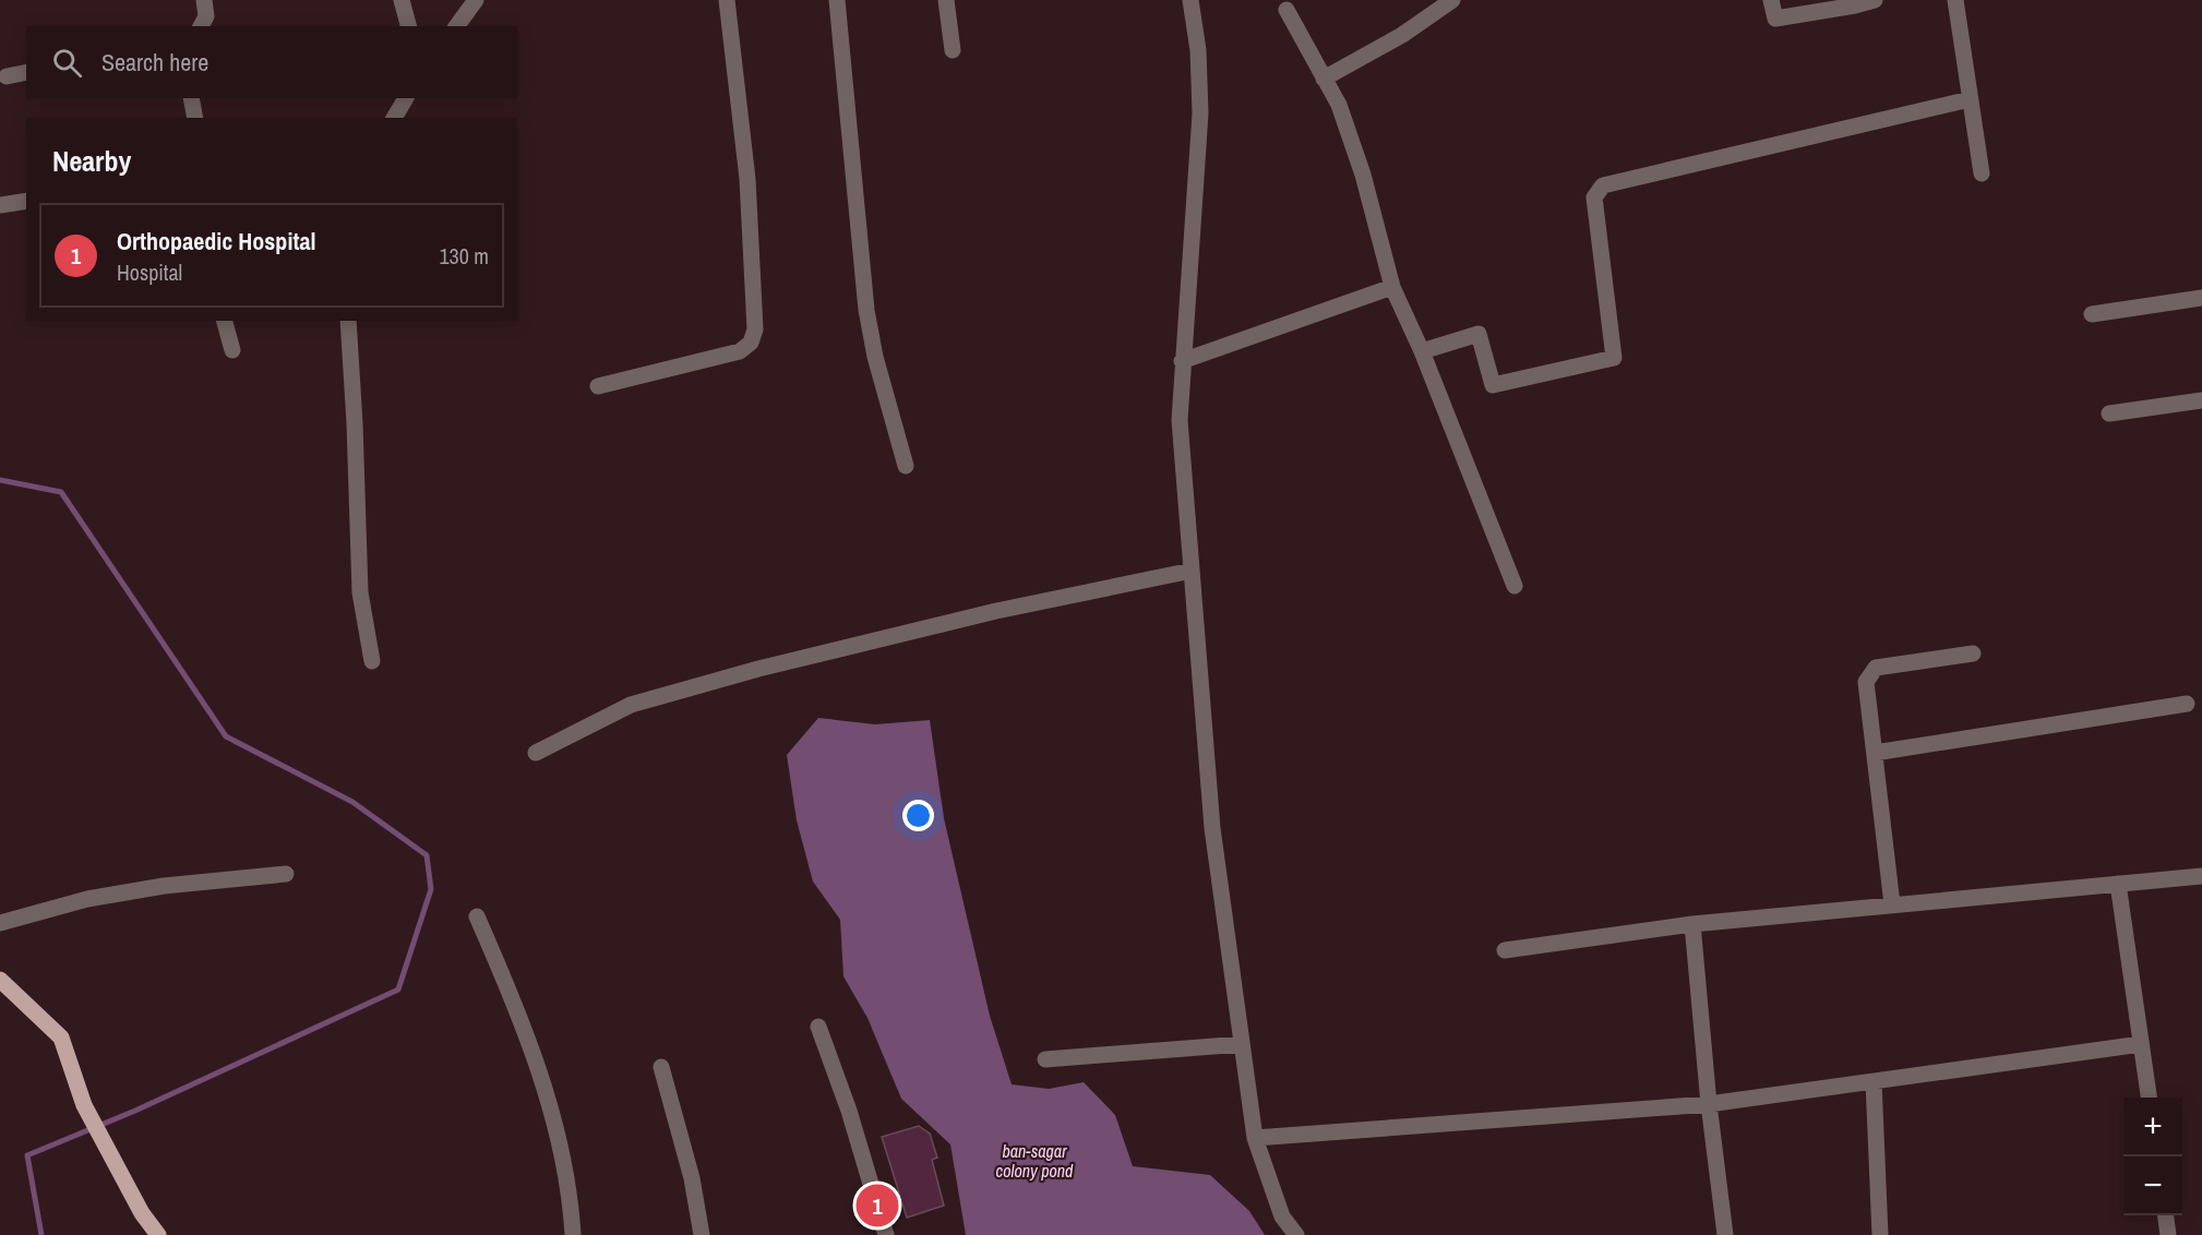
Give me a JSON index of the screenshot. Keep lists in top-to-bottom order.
{
  "water": ["ban-sagar colony pond"],
  "page": {
    "search": "Search here",
    "heading": "Nearby",
    "list": [
      {
        "mark": "1",
        "name": "Orthopaedic Hospital",
        "note": "Hospital",
        "value": "130 m"
      }
    ],
    "map_buttons": ["+", "−"],
    "pins": "1"
  }
}
